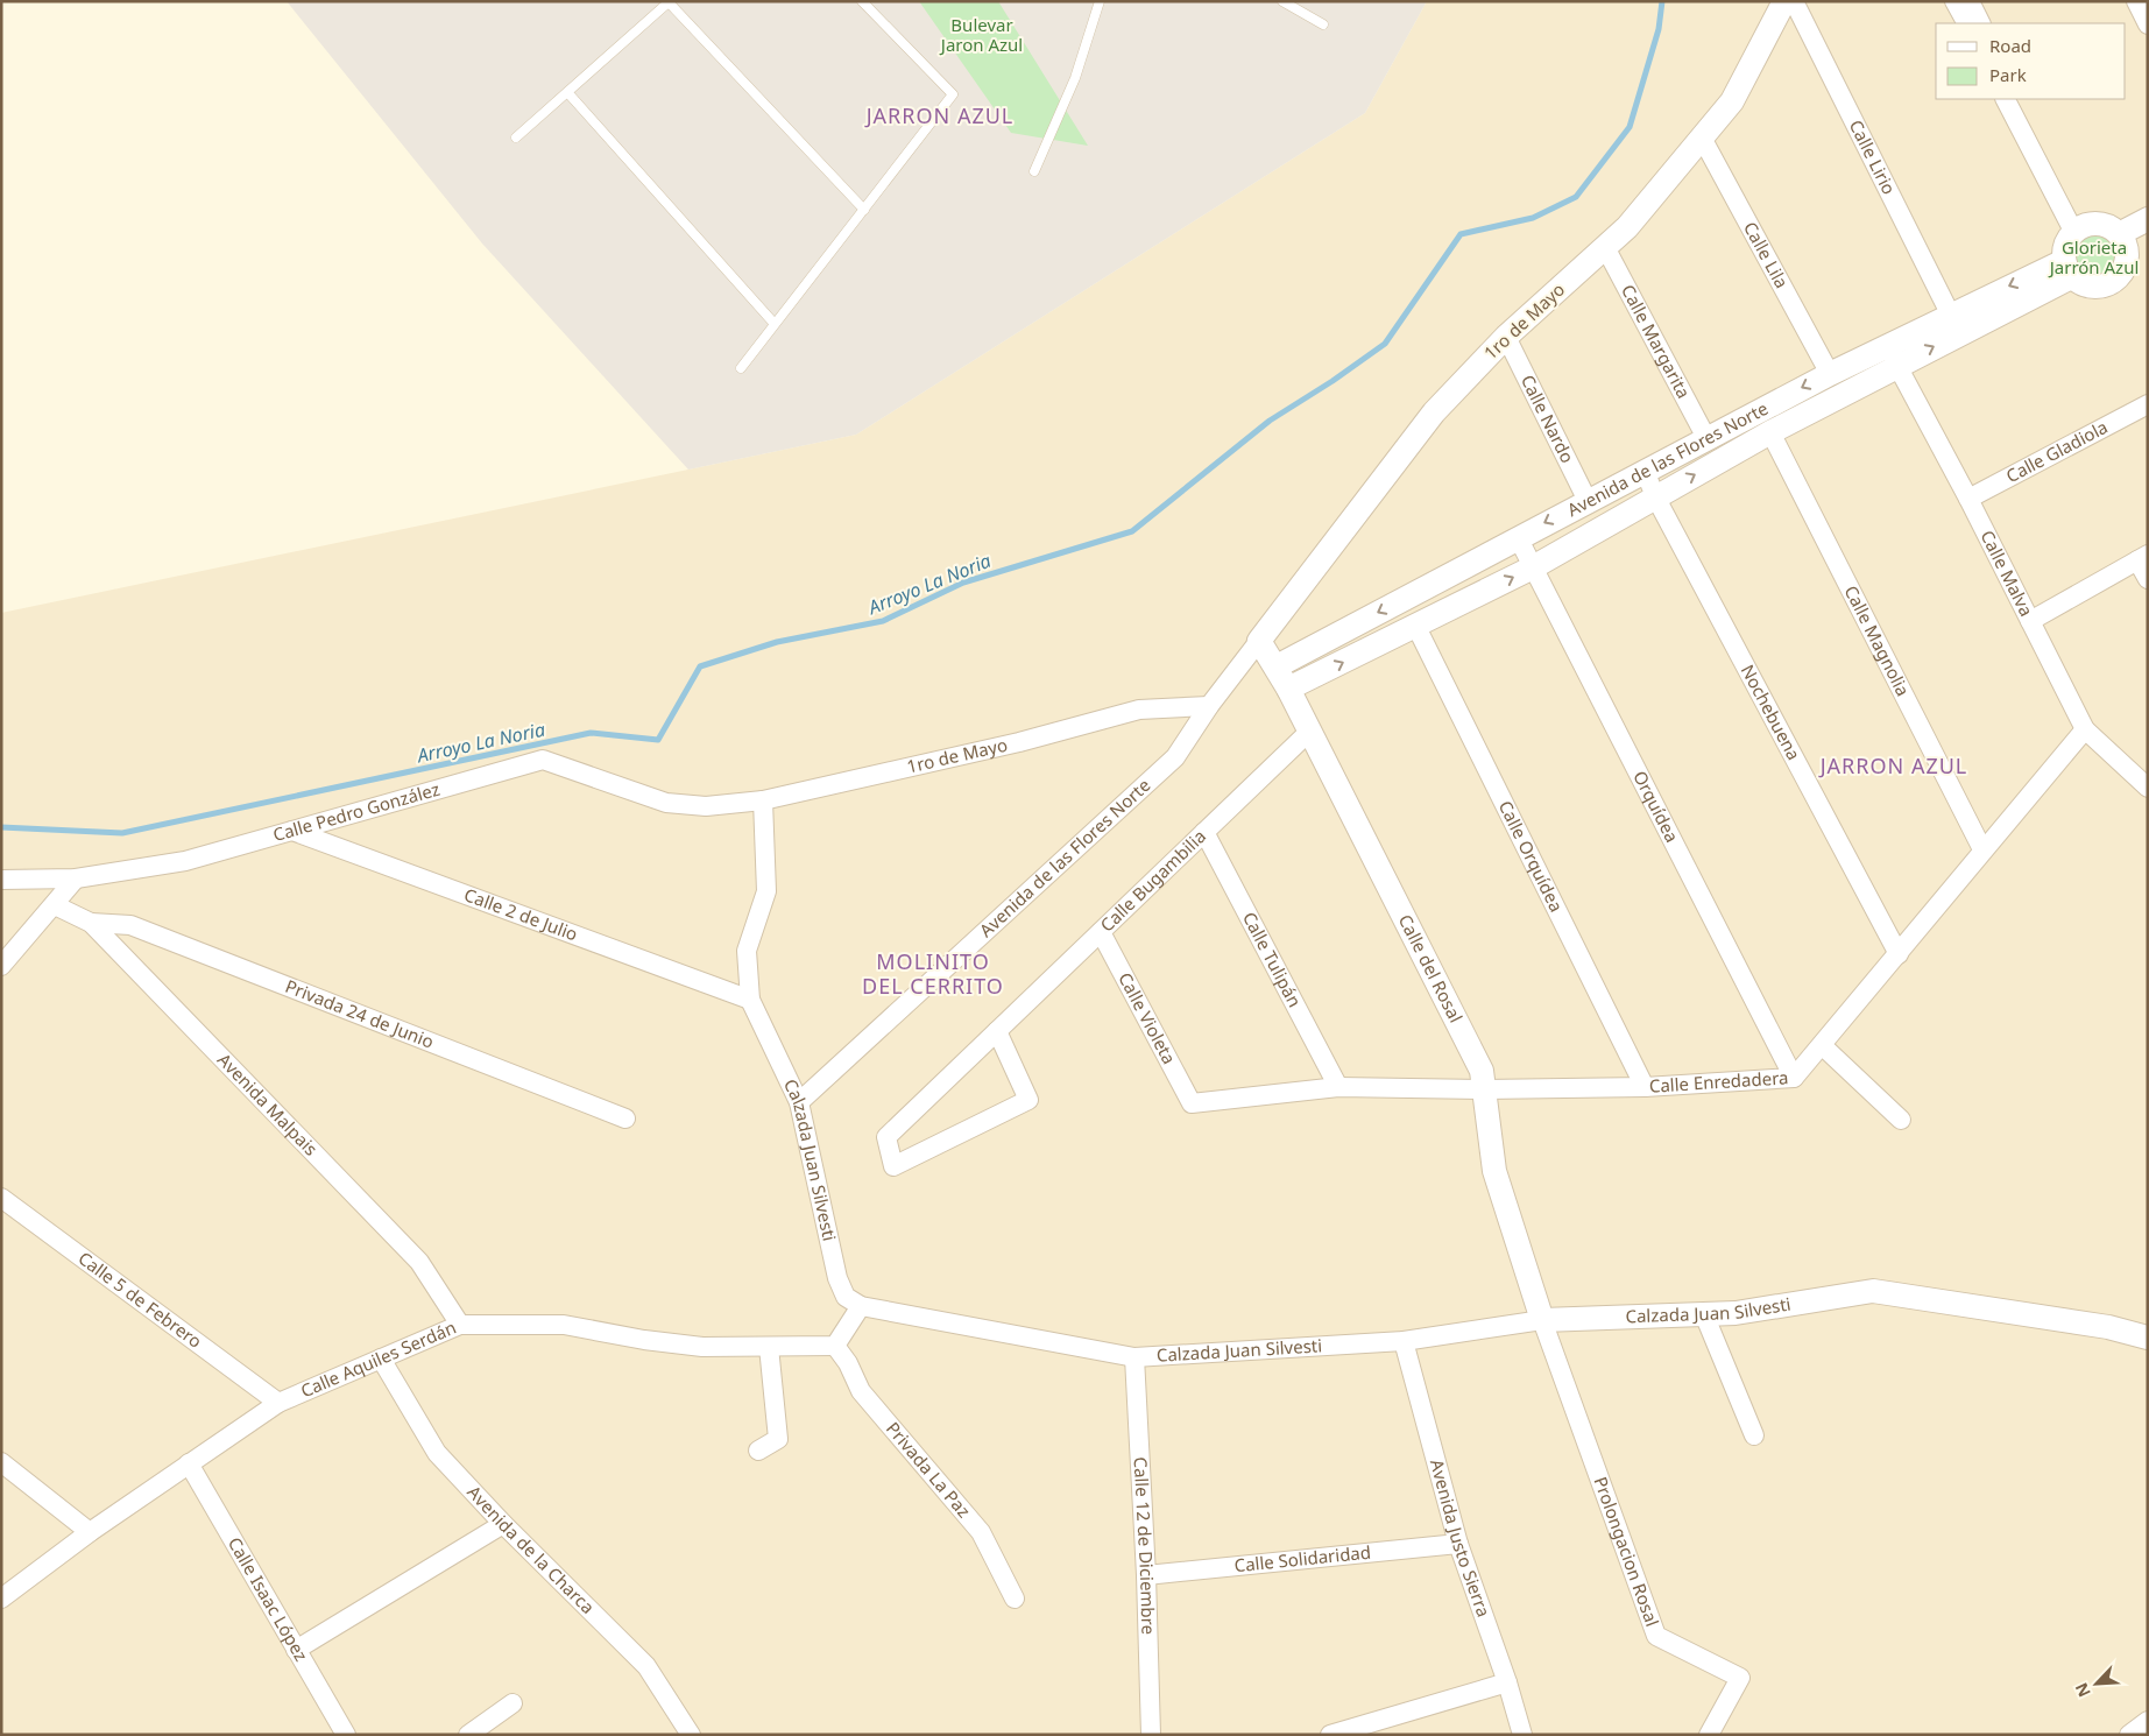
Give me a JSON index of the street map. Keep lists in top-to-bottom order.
{
  "streets": {
    "street": [
      "Calle Lirio",
      "Calle Lila",
      "1ro de Mayo",
      "Calle Margarita",
      "Calle Nardo",
      "Calle Gladiola",
      "Avenida de las Flores Norte",
      "Calle Malva",
      "Calle Magnolia",
      "Nochebuena",
      "Orquídea",
      "Calle Pedro González",
      "Calle Orquídea",
      "Calle Bugambilia",
      "Calle 2 de Julio",
      "Calle Tulipán",
      "Calle del Rosal",
      "Privada 24 de Junio",
      "Calle Violeta",
      "Calle Enredadera",
      "Avenida Malpais",
      "Calzada Juan Silvesti",
      "Calle 5 de Febrero",
      "Calle Aquiles Serdán",
      "Privada La Paz",
      "Avenida Justo Sierra",
      "Calle 12 de Diciembre",
      "Avenida de la Charca",
      "Prolongacion Rosal",
      "Calle Solidaridad",
      "Calle Isaac López"
    ]
  },
  "crossings": [
    ["Calle Lirio", "Avenida de las Flores Norte"],
    ["Calle Lila", "1ro de Mayo"],
    ["Calle Lila", "Avenida de las Flores Norte"],
    ["1ro de Mayo", "Calle Margarita"],
    ["1ro de Mayo", "Calle Nardo"],
    ["1ro de Mayo", "Avenida de las Flores Norte"],
    ["1ro de Mayo", "Calle Pedro González"],
    ["1ro de Mayo", "Calle del Rosal"],
    ["1ro de Mayo", "Calzada Juan Silvesti"],
    ["Calle Margarita", "Avenida de las Flores Norte"],
    ["Calle Nardo", "Avenida de las Flores Norte"],
    ["Calle Gladiola", "Calle Malva"],
    ["Avenida de las Flores Norte", "Calle Malva"],
    ["Avenida de las Flores Norte", "Calle Magnolia"],
    ["Avenida de las Flores Norte", "Nochebuena"],
    ["Avenida de las Flores Norte", "Orquídea"],
    ["Avenida de las Flores Norte", "Calle Orquídea"],
    ["Avenida de las Flores Norte", "Calle del Rosal"],
    ["Avenida de las Flores Norte", "Calzada Juan Silvesti"],
    ["Calle Malva", "Calle Enredadera"],
    ["Calle Magnolia", "Calle Enredadera"],
    ["Nochebuena", "Calle Enredadera"],
    ["Orquídea", "Calle Enredadera"],
    ["Calle Pedro González", "Calle 2 de Julio"],
    ["Calle Orquídea", "Calle Enredadera"],
    ["Calle Bugambilia", "Calle Tulipán"],
    ["Calle Bugambilia", "Calle del Rosal"],
    ["Calle Bugambilia", "Calle Violeta"],
    ["Calle 2 de Julio", "Calzada Juan Silvesti"],
    ["Calle Tulipán", "Calle Enredadera"],
    ["Calle del Rosal", "Calle Enredadera"],
    ["Calle del Rosal", "Calzada Juan Silvesti"],
    ["Calle del Rosal", "Prolongacion Rosal"],
    ["Privada 24 de Junio", "Avenida Malpais"],
    ["Calle Violeta", "Calle Enredadera"],
    ["Avenida Malpais", "Calle Aquiles Serdán"],
    ["Calzada Juan Silvesti", "Avenida Justo Sierra"],
    ["Calzada Juan Silvesti", "Calle 12 de Diciembre"],
    ["Calzada Juan Silvesti", "Prolongacion Rosal"],
    ["Calle 5 de Febrero", "Calle Aquiles Serdán"],
    ["Calle Aquiles Serdán", "Privada La Paz"],
    ["Calle Aquiles Serdán", "Avenida de la Charca"],
    ["Calle Aquiles Serdán", "Calle Isaac López"],
    ["Avenida Justo Sierra", "Calle Solidaridad"],
    ["Calle 12 de Diciembre", "Calle Solidaridad"]
  ],
  "districts": ["JARRON AZUL", "JARRON AZUL", "MOLINITO DEL CERRITO"],
  "water": ["Arroyo La Noria"],
  "parks": ["Bulevar Jaron Azul", "Glorieta Jarrón Azul"],
  "legend": ["Road", "Park"],
  "north": "bottom left"
}
